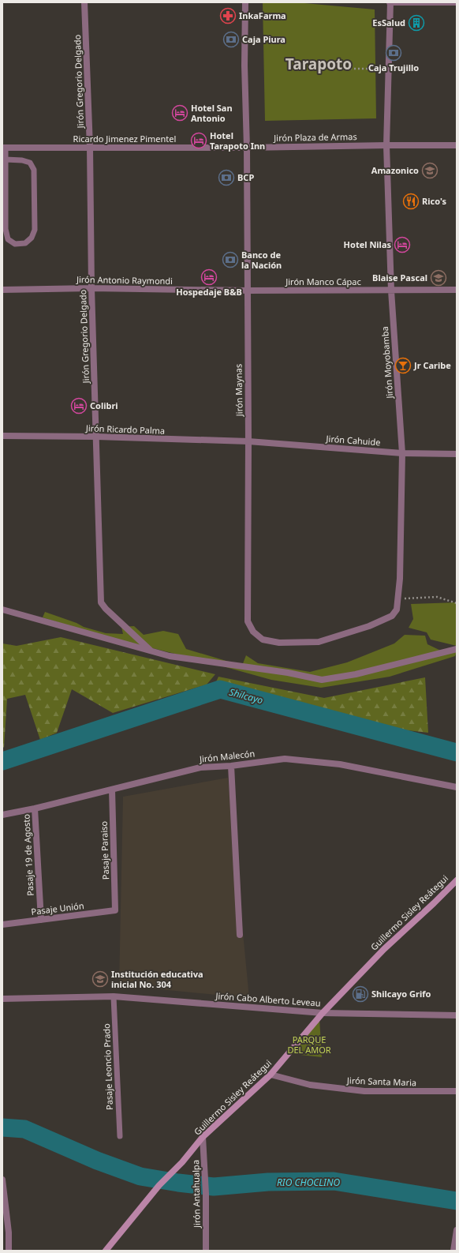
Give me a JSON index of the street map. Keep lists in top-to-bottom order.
{
  "streets": {
    "main road": ["Guillermo Sisley Reátegui"],
    "street": [
      "Jirón Gregorio Delgado",
      "Jirón Plaza de Armas",
      "Ricardo Jimenez Pimentel",
      "Jirón Antonio Raymondi",
      "Jirón Manco Cápac",
      "Jirón Moyobamba",
      "Jirón Maynas",
      "Jirón Ricardo Palma",
      "Jirón Cahuide",
      "Jirón Malecón",
      "Pasaje Paraiso",
      "Pasaje 19 de Agosto",
      "Pasaje Unión",
      "Jirón Cabo Alberto Leveau",
      "Jirón Santa Maria",
      "Jirón Antahualpa"
    ],
    "lane": ["Pasaje Leoncio Prado"]
  },
  "crossings": [
    ["Jirón Gregorio Delgado", "Ricardo Jimenez Pimentel"],
    ["Jirón Gregorio Delgado", "Jirón Antonio Raymondi"],
    ["Jirón Gregorio Delgado", "Jirón Ricardo Palma"],
    ["Jirón Plaza de Armas", "Ricardo Jimenez Pimentel"],
    ["Jirón Plaza de Armas", "Jirón Moyobamba"],
    ["Jirón Plaza de Armas", "Jirón Maynas"],
    ["Ricardo Jimenez Pimentel", "Jirón Maynas"],
    ["Jirón Antonio Raymondi", "Jirón Manco Cápac"],
    ["Jirón Antonio Raymondi", "Jirón Maynas"],
    ["Jirón Manco Cápac", "Jirón Moyobamba"],
    ["Jirón Manco Cápac", "Jirón Maynas"],
    ["Jirón Moyobamba", "Jirón Maynas"],
    ["Jirón Moyobamba", "Jirón Cahuide"],
    ["Jirón Maynas", "Jirón Ricardo Palma"],
    ["Jirón Maynas", "Jirón Cahuide"],
    ["Jirón Ricardo Palma", "Jirón Cahuide"],
    ["Jirón Malecón", "Pasaje Paraiso"],
    ["Jirón Malecón", "Pasaje 19 de Agosto"],
    ["Pasaje Paraiso", "Pasaje Unión"],
    ["Pasaje 19 de Agosto", "Pasaje Unión"],
    ["Guillermo Sisley Reátegui", "Jirón Cabo Alberto Leveau"],
    ["Guillermo Sisley Reátegui", "Jirón Santa Maria"],
    ["Guillermo Sisley Reátegui", "Jirón Antahualpa"],
    ["Jirón Cabo Alberto Leveau", "Pasaje Leoncio Prado"]
  ],
  "districts": ["Tarapoto"],
  "water": ["Shilcayo", "RIO CHOCLINO"],
  "parks": ["PARQUE DEL AMOR"],
  "places": {
    "pharmacy": ["InkaFarma"],
    "building": ["EsSalud"],
    "bank": [
      "Caja Piura",
      "Caja Trujillo",
      "BCP",
      "Banco de la Nación"
    ],
    "hotel": [
      "Hotel San Antonio",
      "Hotel Tarapoto Inn",
      "Hotel Nilas",
      "Hospedaje B&B",
      "Colibri"
    ],
    "school or university": ["Amazonico", "Blaise Pascal", "Institución educativa inicial No. 304"],
    "restaurant": ["Rico's"],
    "bar": ["Jr Caribe"],
    "fuel station": ["Shilcayo Grifo"]
  }
}
